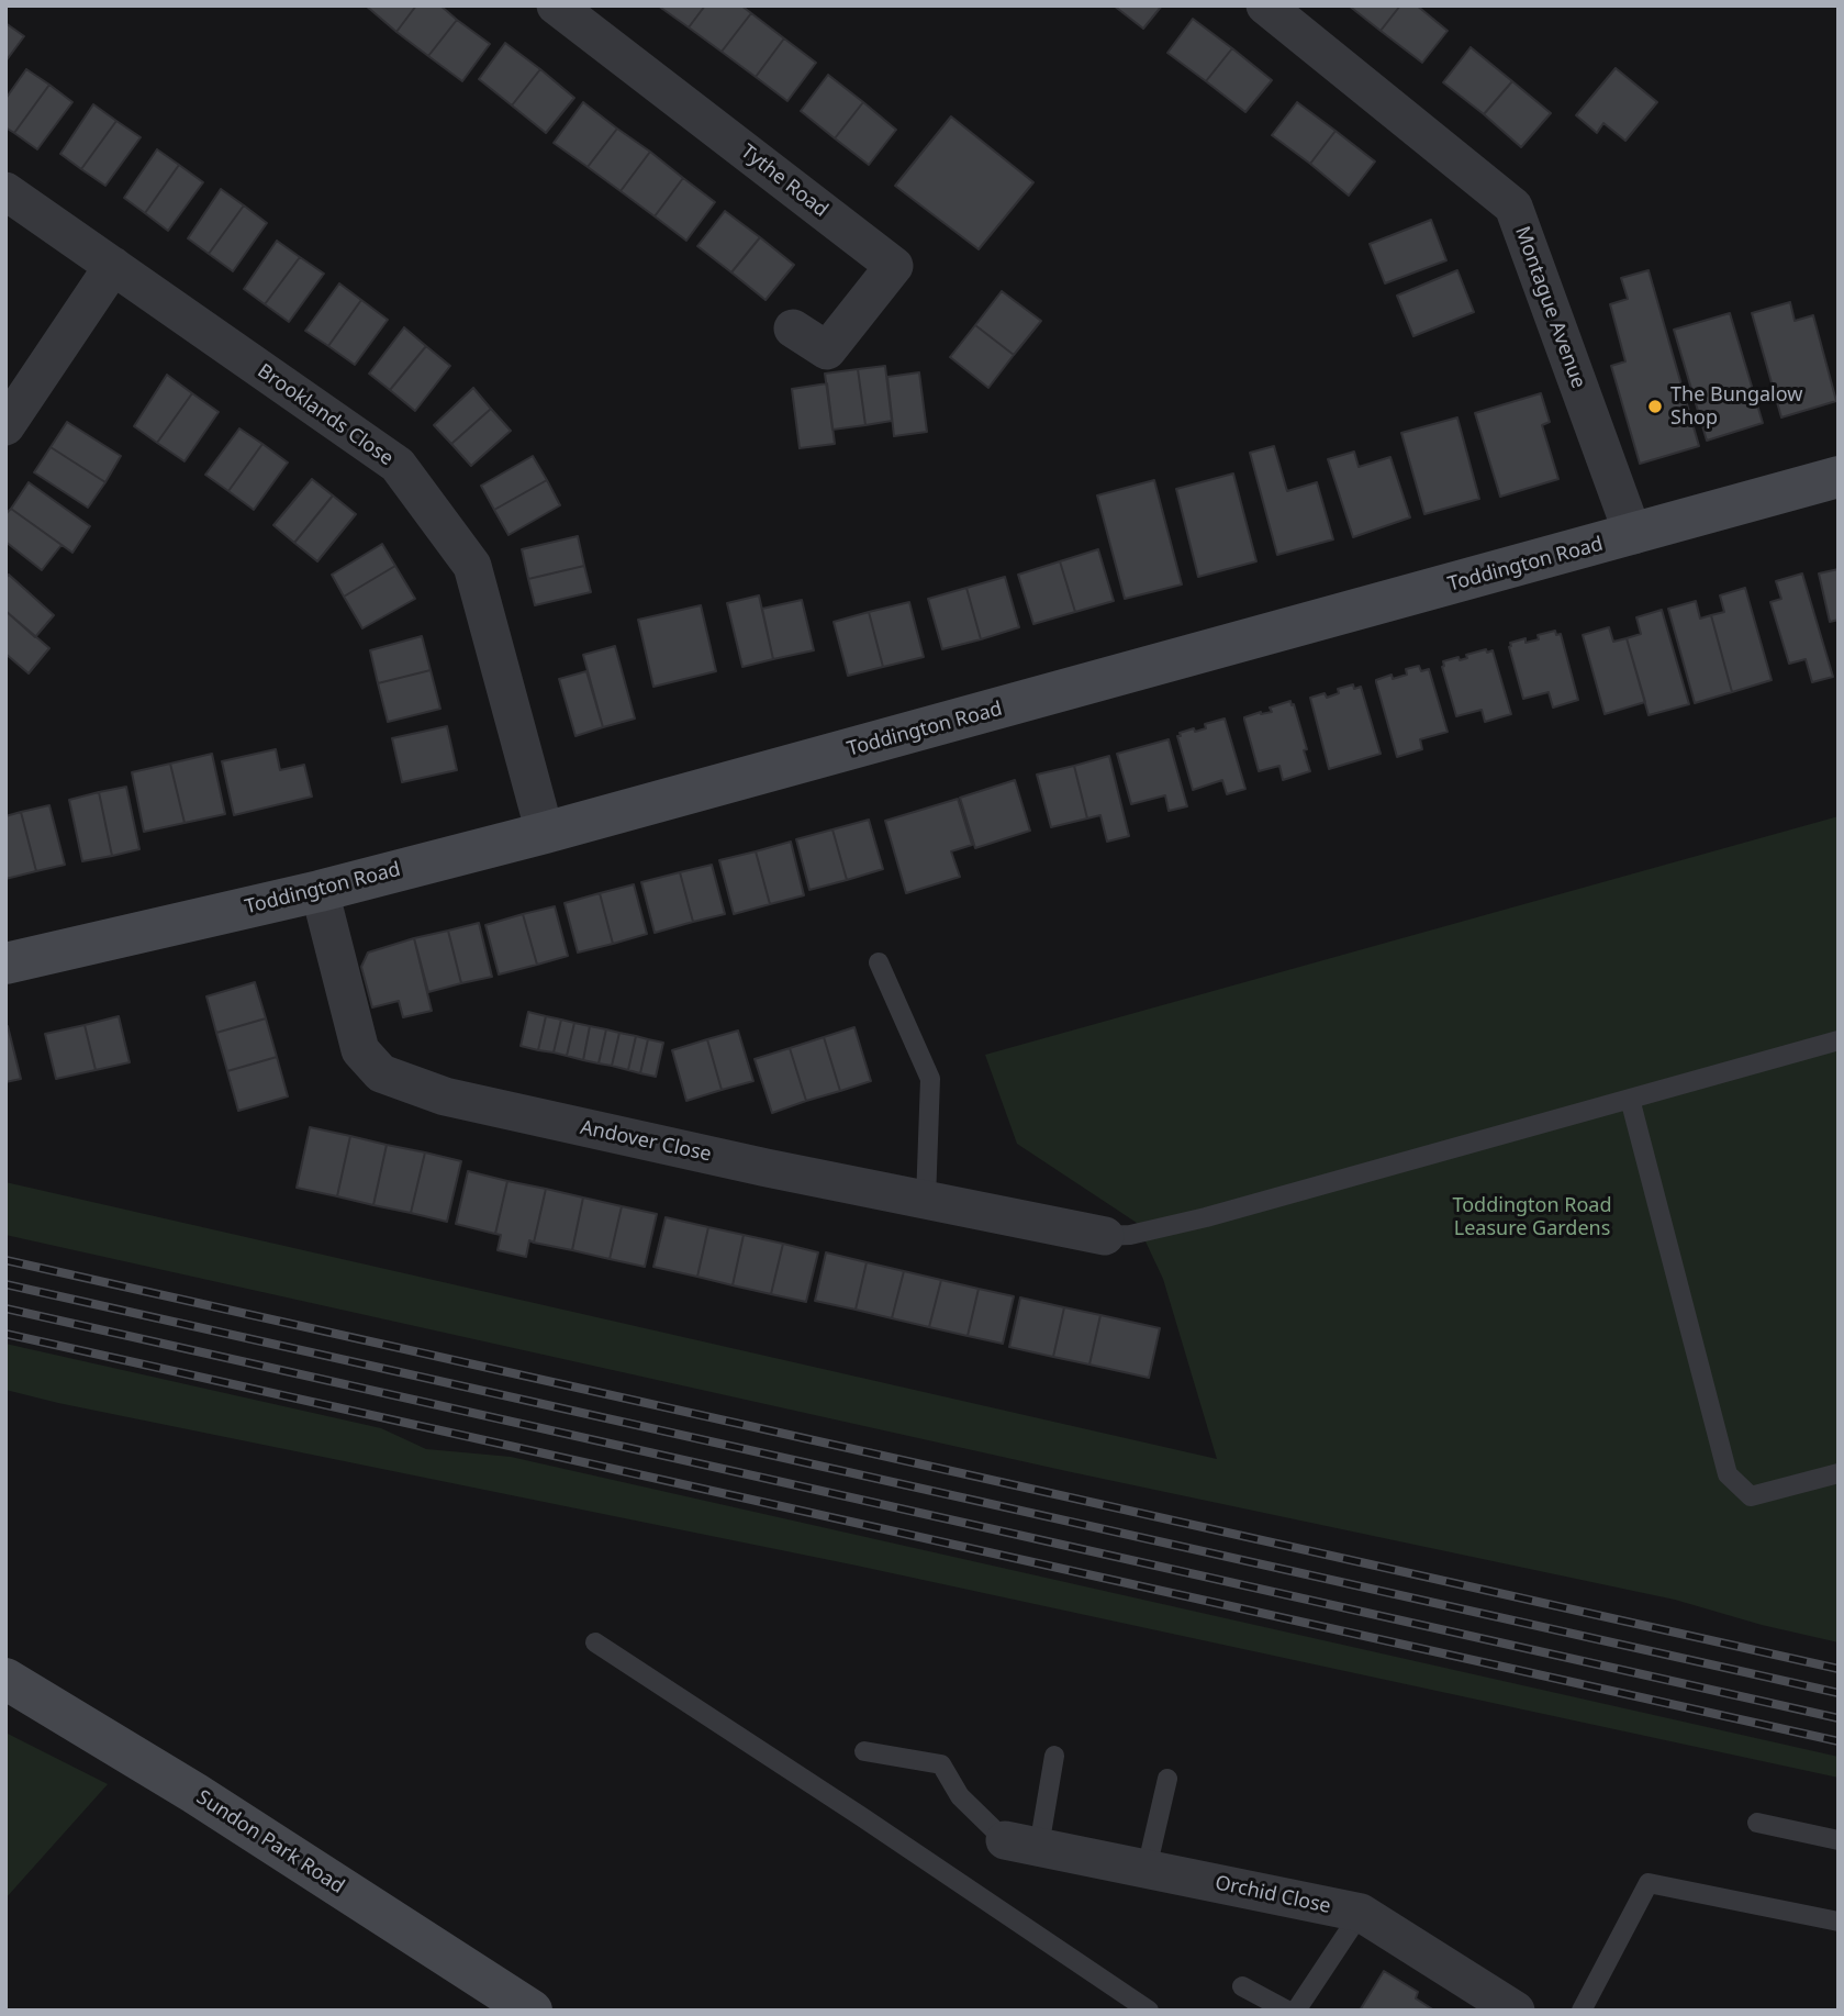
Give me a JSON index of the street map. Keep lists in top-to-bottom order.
{
  "streets": {
    "main road": ["Toddington Road", "Sundon Park Road"],
    "street": [
      "Tythe Road",
      "Montague Avenue",
      "Brooklands Close",
      "Andover Close",
      "Orchid Close"
    ]
  },
  "crossings": [
    ["Montague Avenue", "Toddington Road"],
    ["Brooklands Close", "Toddington Road"],
    ["Toddington Road", "Andover Close"]
  ],
  "parks": ["Toddington Road Leasure Gardens"],
  "places": ["The Bungalow Shop"]
}
